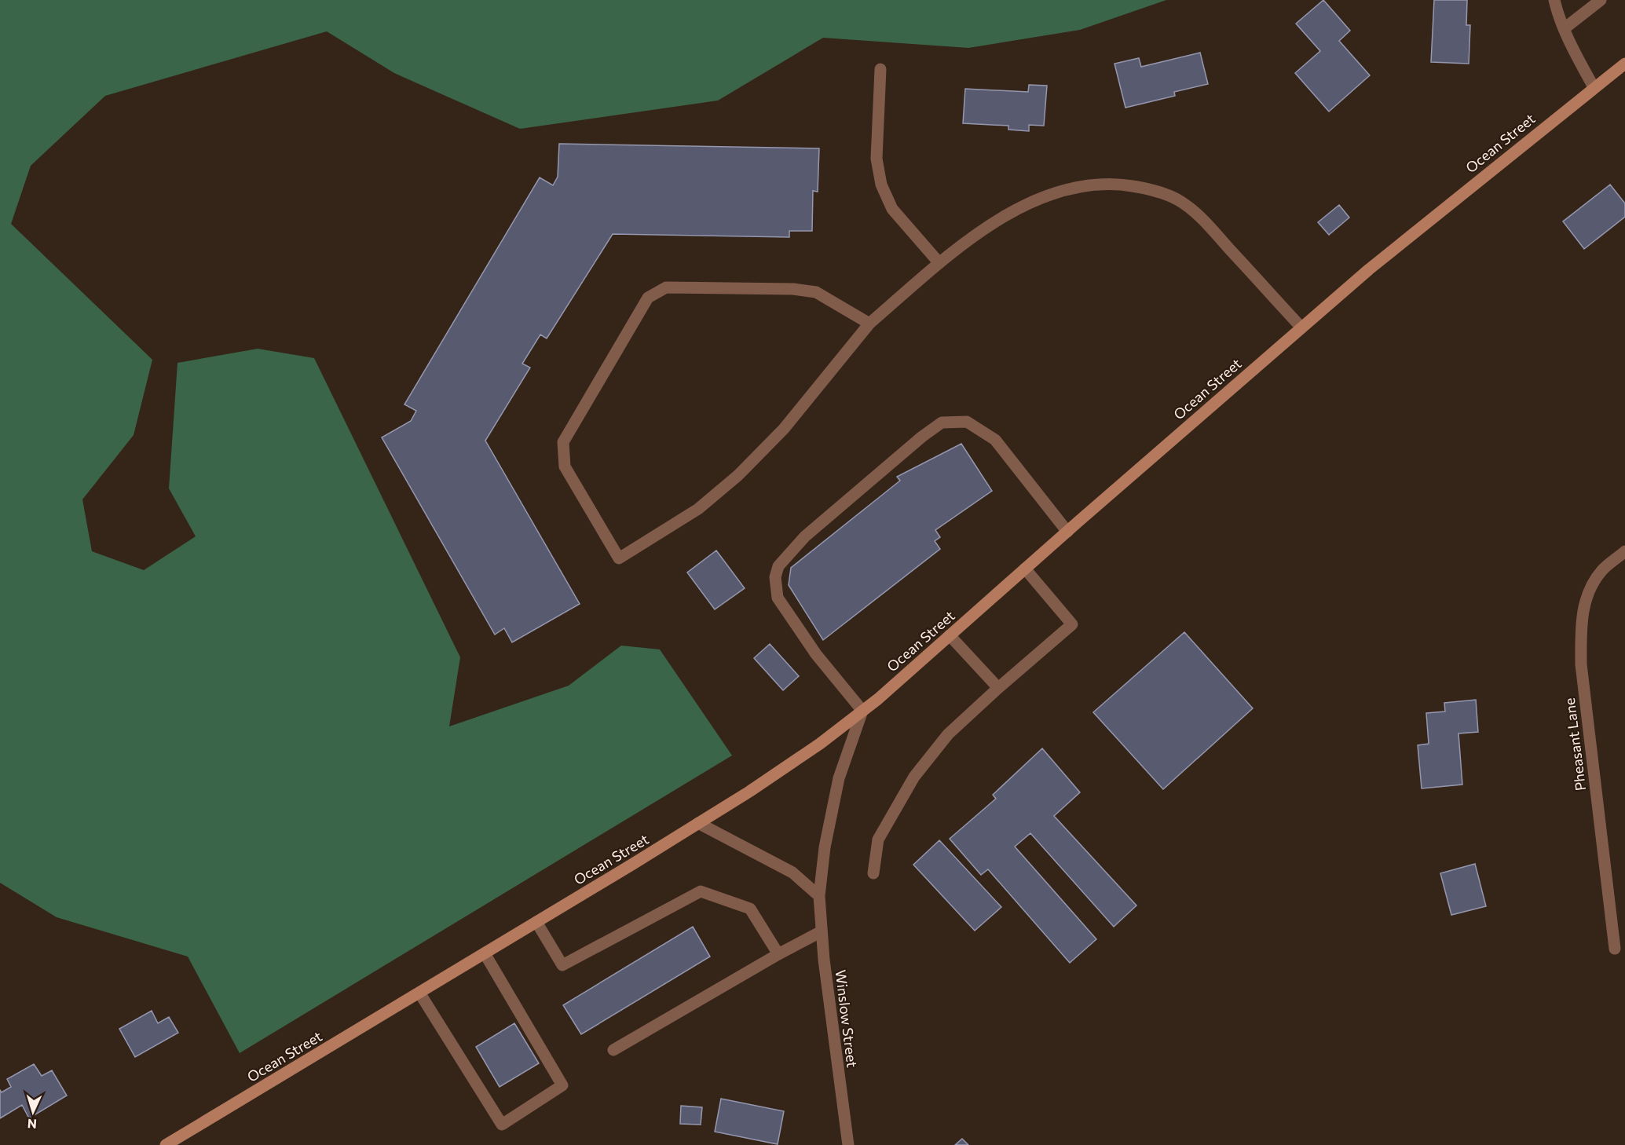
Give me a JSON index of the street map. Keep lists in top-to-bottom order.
{
  "streets": {
    "main road": ["Ocean Street"],
    "street": ["Pheasant Lane", "Winslow Street"]
  },
  "crossings": [
    ["Ocean Street", "Winslow Street"]
  ],
  "north": "bottom"
}
